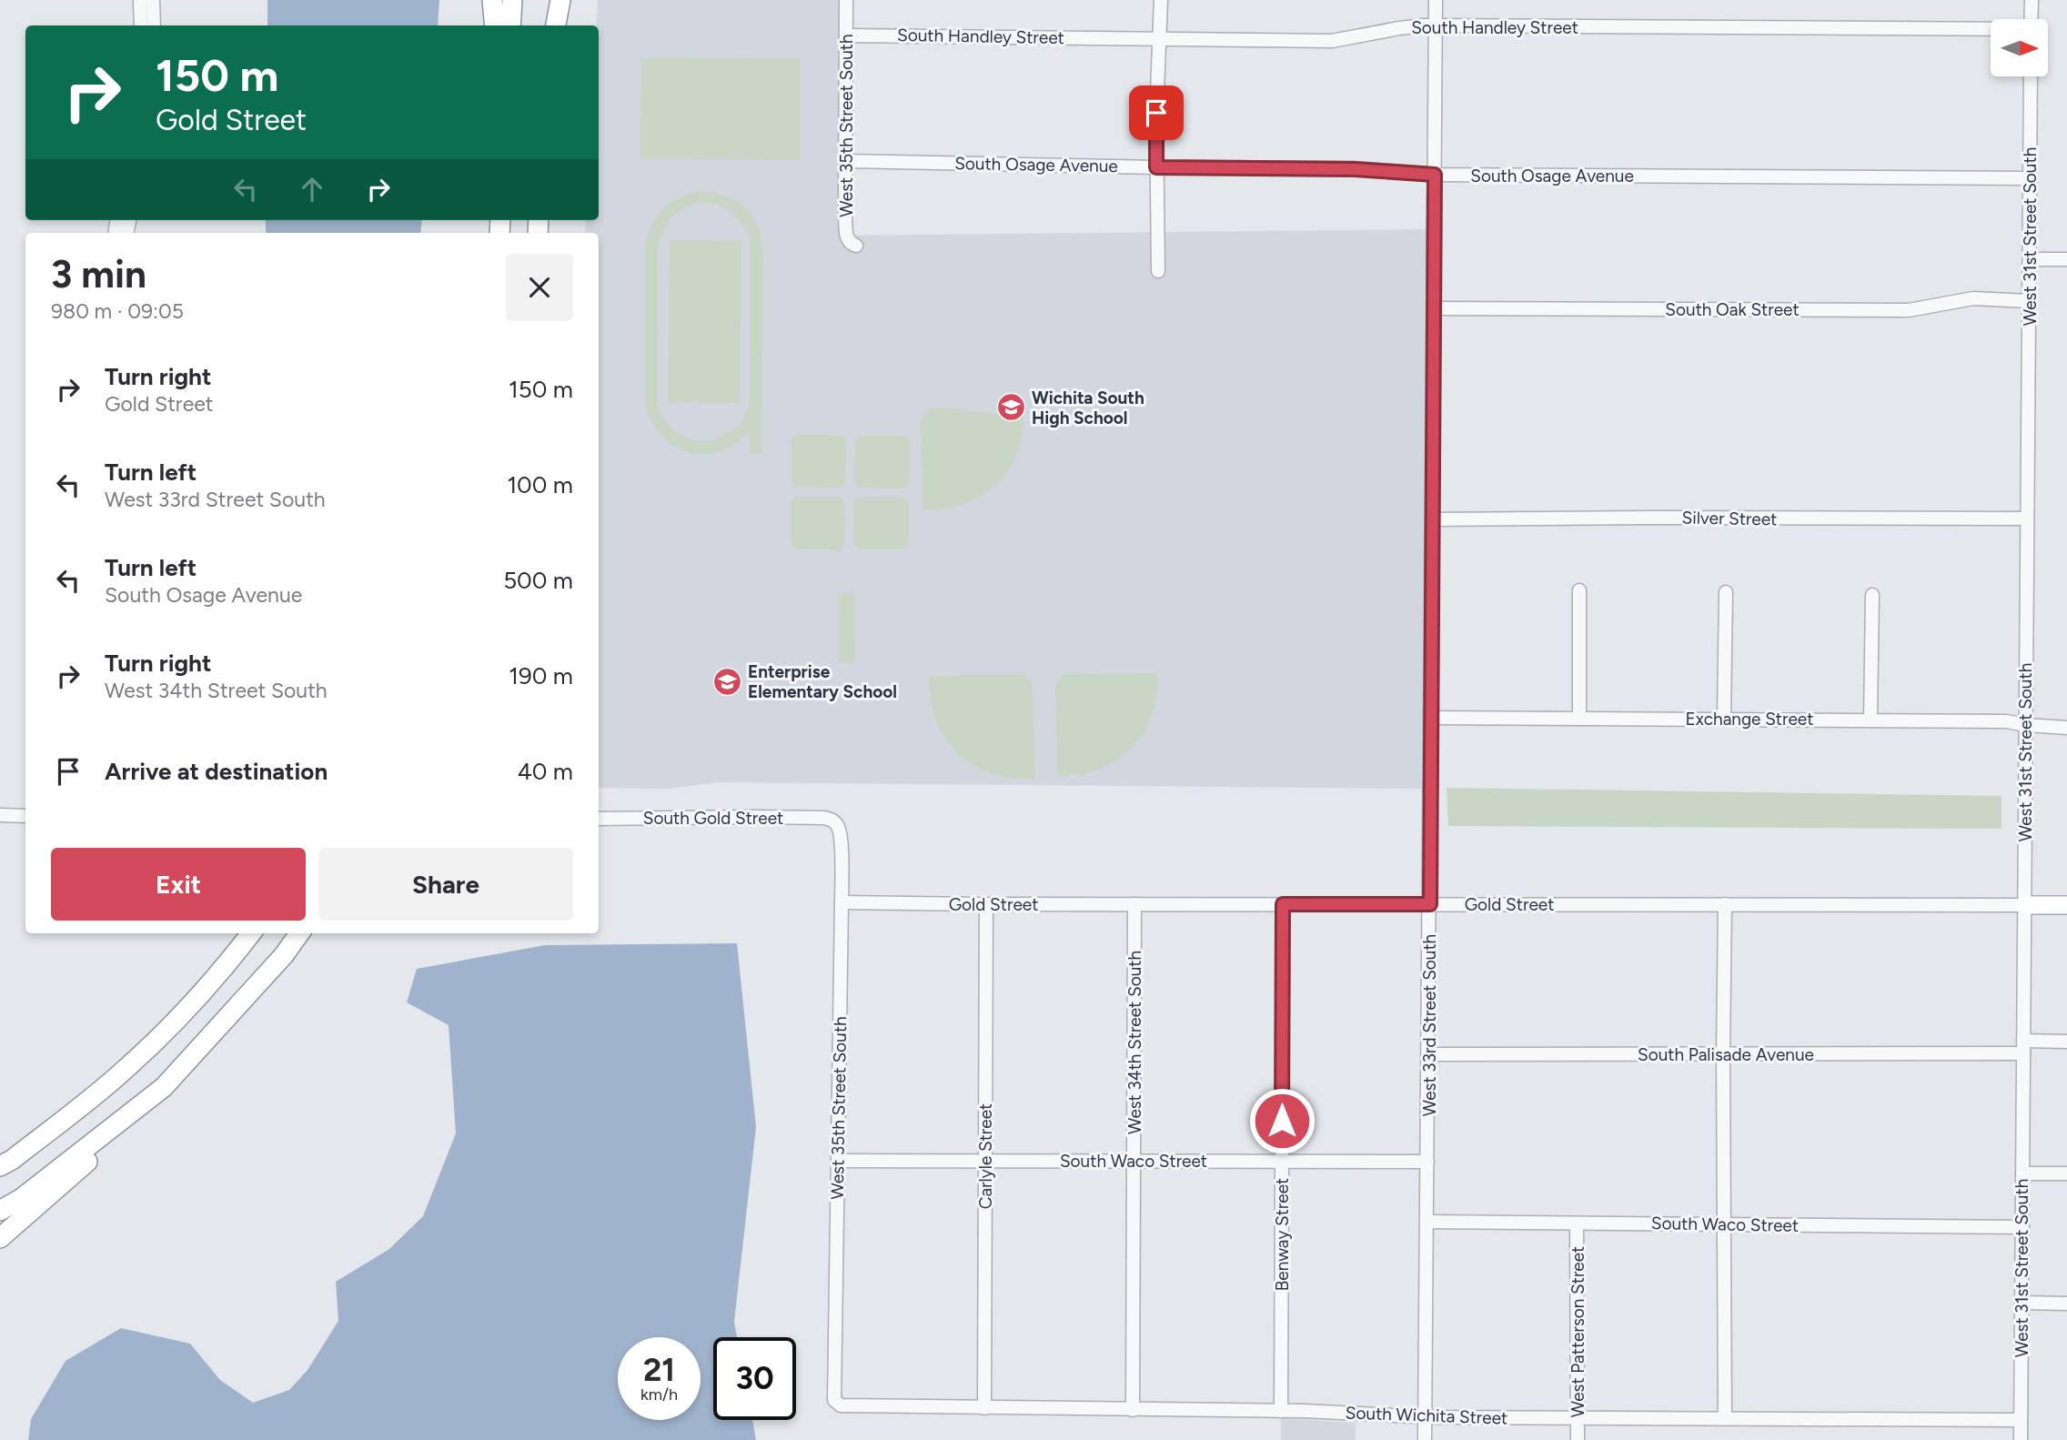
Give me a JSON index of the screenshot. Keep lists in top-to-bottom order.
{
  "streets": {
    "street": [
      "South Handley Street",
      "West 35th Street South",
      "South Osage Avenue",
      "West 31st Street South",
      "South Oak Street",
      "Silver Street",
      "Exchange Street",
      "South Gold Street",
      "Gold Street",
      "West 33rd Street South",
      "West 34th Street South",
      "South Palisade Avenue",
      "Carlyle Street",
      "South Waco Street",
      "Benway Street",
      "West Patterson Street",
      "South Wichita Street"
    ]
  },
  "crossings": [
    ["South Handley Street", "West 35th Street South"],
    ["South Handley Street", "West 33rd Street South"],
    ["West 35th Street South", "South Osage Avenue"],
    ["West 35th Street South", "South Gold Street"],
    ["West 35th Street South", "Gold Street"],
    ["West 35th Street South", "South Waco Street"],
    ["West 35th Street South", "South Wichita Street"],
    ["South Osage Avenue", "West 31st Street South"],
    ["South Osage Avenue", "West 33rd Street South"],
    ["West 31st Street South", "South Oak Street"],
    ["West 31st Street South", "Silver Street"],
    ["West 31st Street South", "Exchange Street"],
    ["West 31st Street South", "Gold Street"],
    ["West 31st Street South", "South Palisade Avenue"],
    ["West 31st Street South", "South Waco Street"],
    ["West 31st Street South", "South Wichita Street"],
    ["South Oak Street", "West 33rd Street South"],
    ["Silver Street", "West 33rd Street South"],
    ["Exchange Street", "West 33rd Street South"],
    ["Gold Street", "West 33rd Street South"],
    ["Gold Street", "West 34th Street South"],
    ["Gold Street", "Carlyle Street"],
    ["Gold Street", "Benway Street"],
    ["West 33rd Street South", "South Palisade Avenue"],
    ["West 33rd Street South", "South Waco Street"],
    ["West 33rd Street South", "South Wichita Street"],
    ["West 34th Street South", "South Waco Street"],
    ["West 34th Street South", "South Wichita Street"],
    ["Carlyle Street", "South Waco Street"],
    ["Carlyle Street", "South Wichita Street"],
    ["South Waco Street", "Benway Street"],
    ["South Waco Street", "West Patterson Street"],
    ["Benway Street", "South Wichita Street"],
    ["West Patterson Street", "South Wichita Street"]
  ],
  "places": {
    "school or university": ["Wichita South High School", "Enterprise Elementary School"]
  },
  "north": "right",
  "page": {
    "turn": ["150 m", "Gold Street"],
    "heading": ["3 min", "980 m · 09:05"],
    "list": [
      {
        "name": "Turn right",
        "note": "Gold Street",
        "value": "150 m"
      },
      {
        "name": "Turn left",
        "note": "West 33rd Street South",
        "value": "100 m"
      },
      {
        "name": "Turn left",
        "note": "South Osage Avenue",
        "value": "500 m"
      },
      {
        "name": "Turn right",
        "note": "West 34th Street South",
        "value": "190 m"
      },
      {
        "name": "Arrive at destination",
        "value": "40 m"
      }
    ],
    "buttons": ["Exit", "Share"],
    "speed": "21 km/h",
    "limit": "30"
  }
}
